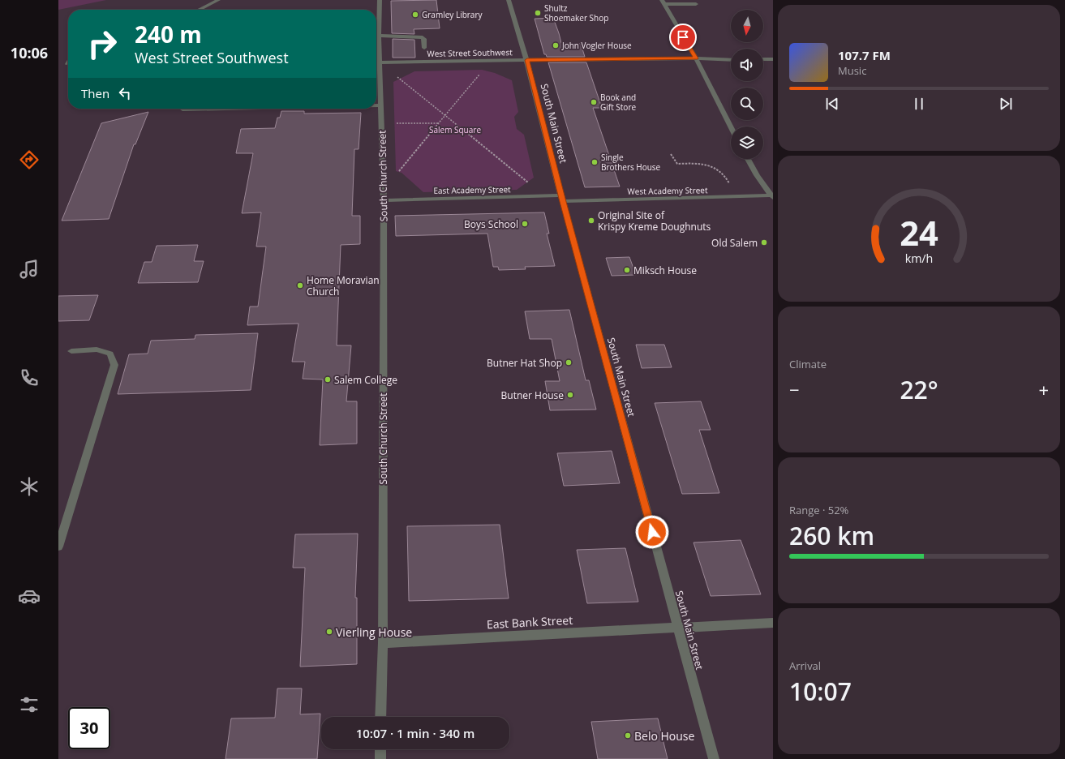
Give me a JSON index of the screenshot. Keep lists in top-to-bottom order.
{
  "streets": {
    "street": [
      "West Street Southwest",
      "South Main Street",
      "South Church Street",
      "East Academy Street",
      "West Academy Street",
      "East Bank Street"
    ]
  },
  "crossings": [
    ["West Street Southwest", "South Main Street"],
    ["West Street Southwest", "South Church Street"],
    ["South Main Street", "East Academy Street"],
    ["South Main Street", "West Academy Street"],
    ["South Main Street", "East Bank Street"],
    ["South Church Street", "East Academy Street"],
    ["South Church Street", "East Bank Street"],
    ["East Academy Street", "West Academy Street"]
  ],
  "parks": ["Salem Square"],
  "places": [
    "Shultz Shoemaker Shop",
    "Gramley Library",
    "John Vogler House",
    "Book and Gift Store",
    "Single Brothers House",
    "Original Site of Krispy Kreme Doughnuts",
    "Boys School",
    "Old Salem",
    "Miksch House",
    "Home Moravian Church",
    "Butner Hat Shop",
    "Salem College",
    "Butner House",
    "Vierling House",
    "Belo House"
  ],
  "north": "bottom",
  "page": {
    "tabs": "10:06",
    "turn": ["240 m", "West Street Southwest"],
    "song": ["107.7 FM", "Music"],
    "then": "Then",
    "tile": [
      "Climate",
      ["Range · 52%", "260 km"],
      ["Arrival", "10:07"]
    ],
    "heat": ["−", "22°", "+"],
    "limit": "30",
    "trip": "10:07 · 1 min · 340 m",
    "gauge": ["24", "km/h"]
  }
}
